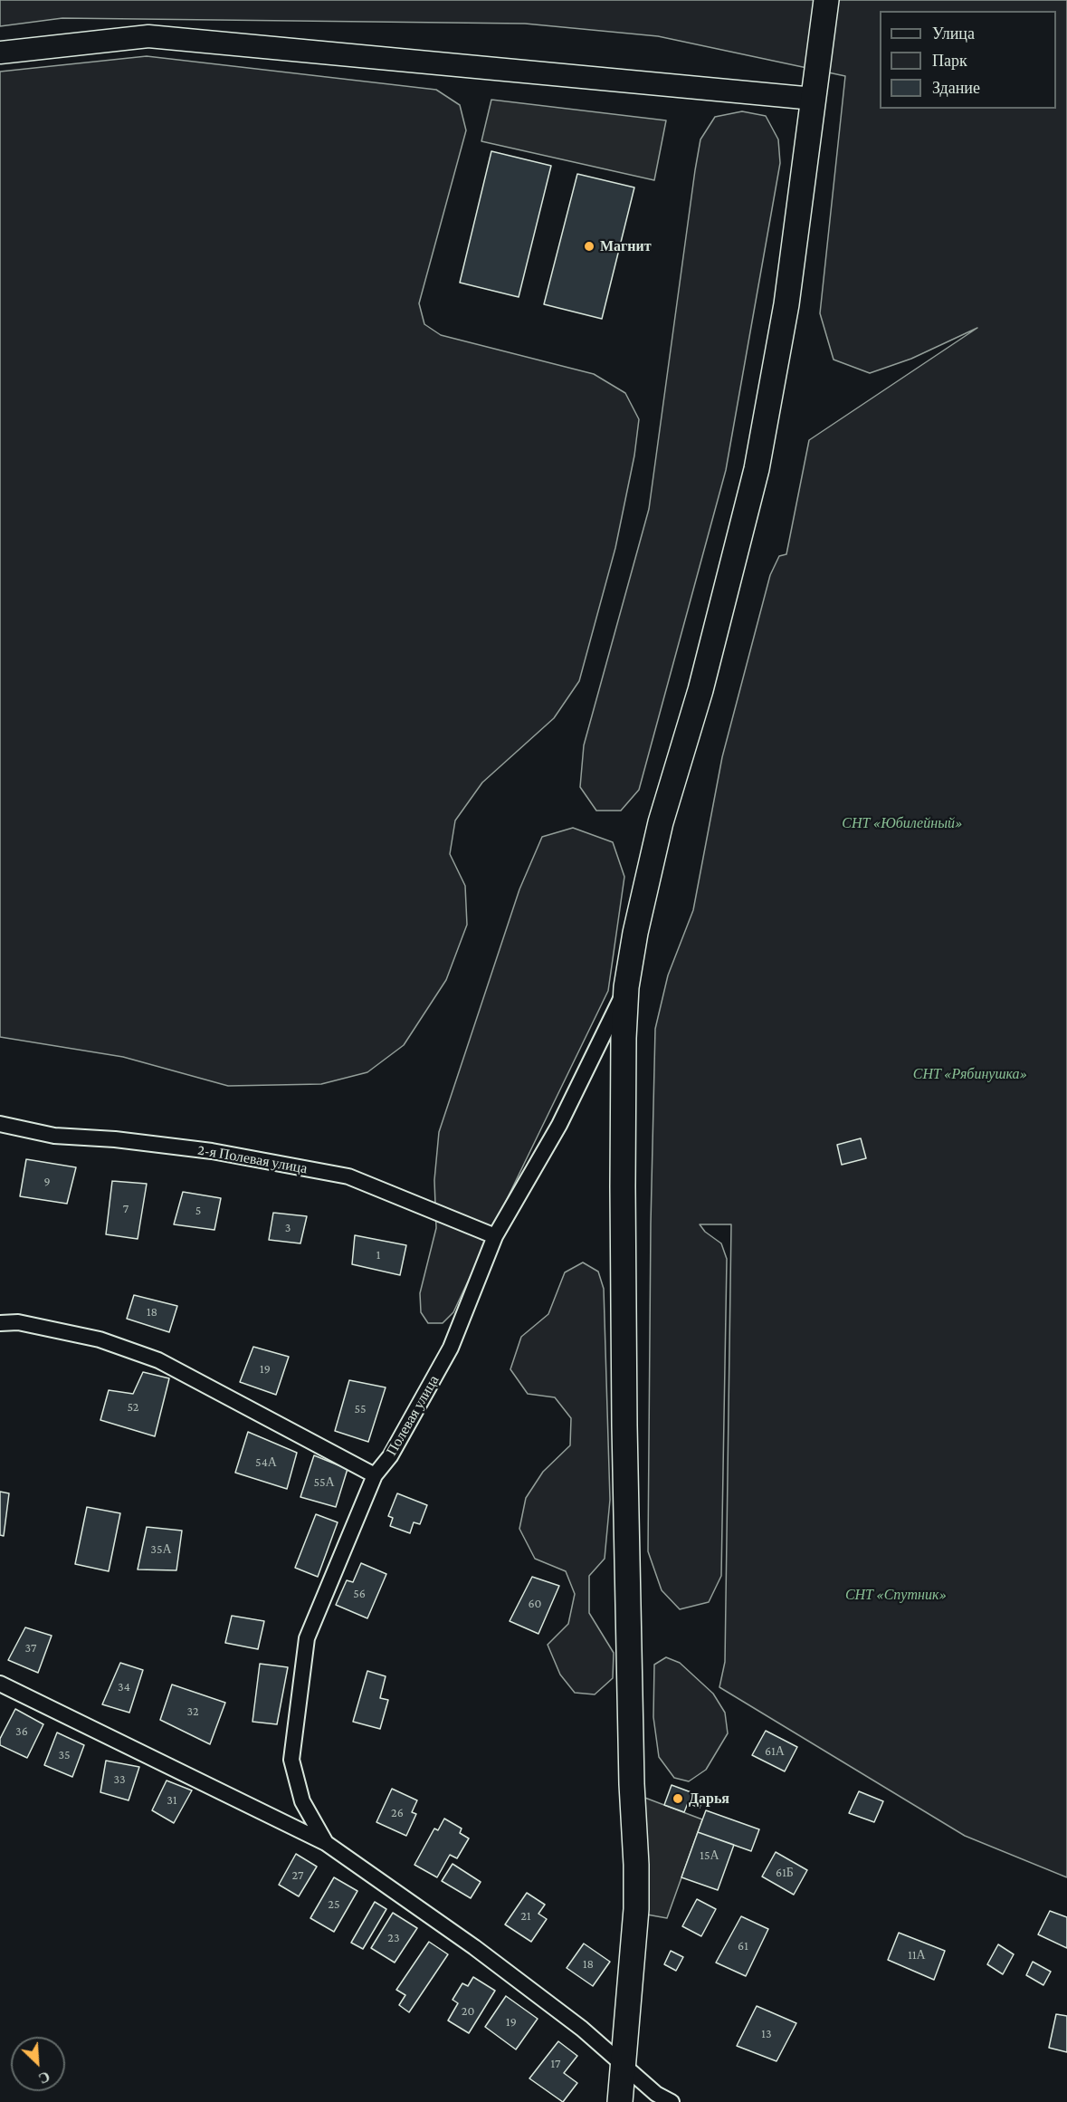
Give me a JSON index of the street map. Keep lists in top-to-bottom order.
{
  "streets": {
    "street": ["2-я Полевая улица", "Полевая улица"]
  },
  "crossings": [
    ["2-я Полевая улица", "Полевая улица"]
  ],
  "parks": ["СНТ «Юбилейный»", "СНТ «Рябинушка»", "СНТ «Спутник»"],
  "places": ["Магнит", "Дарья"],
  "house_numbers": [
    "9",
    "7",
    "5",
    "3",
    "1",
    "18",
    "19",
    "52",
    "55",
    "54А",
    "55А",
    "35А",
    "56",
    "60",
    "37",
    "34",
    "32",
    "36",
    "61А",
    "35",
    "33",
    "31",
    "26",
    "15А",
    "61Б",
    "27",
    "25",
    "21",
    "23",
    "61",
    "11А",
    "18",
    "20",
    "19",
    "13",
    "17"
  ],
  "legend": ["Улица", "Парк", "Здание"],
  "north": "bottom right"
}
